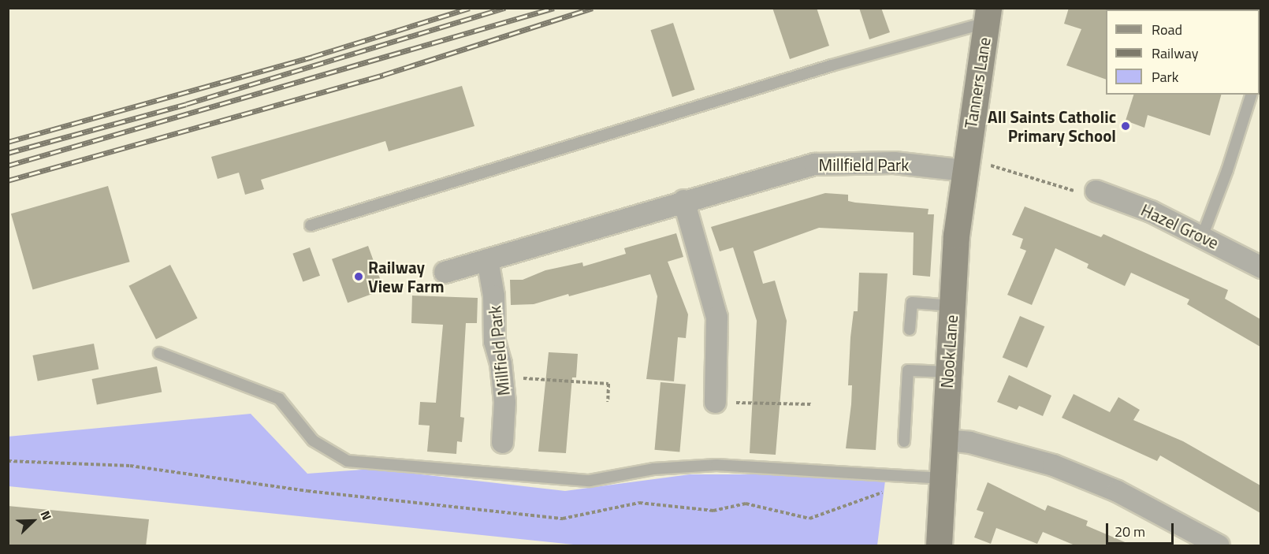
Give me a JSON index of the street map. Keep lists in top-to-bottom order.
{
  "streets": {
    "street": [
      "Tanners Lane",
      "Millfield Park",
      "Hazel Grove",
      "Nook Lane"
    ]
  },
  "crossings": [
    ["Tanners Lane", "Millfield Park"],
    ["Tanners Lane", "Nook Lane"],
    ["Millfield Park", "Nook Lane"]
  ],
  "places": ["All Saints Catholic Primary School", "Railway View Farm"],
  "legend": ["Road", "Railway", "Park"],
  "scale_bar": "20 m",
  "north": "top right"
}
